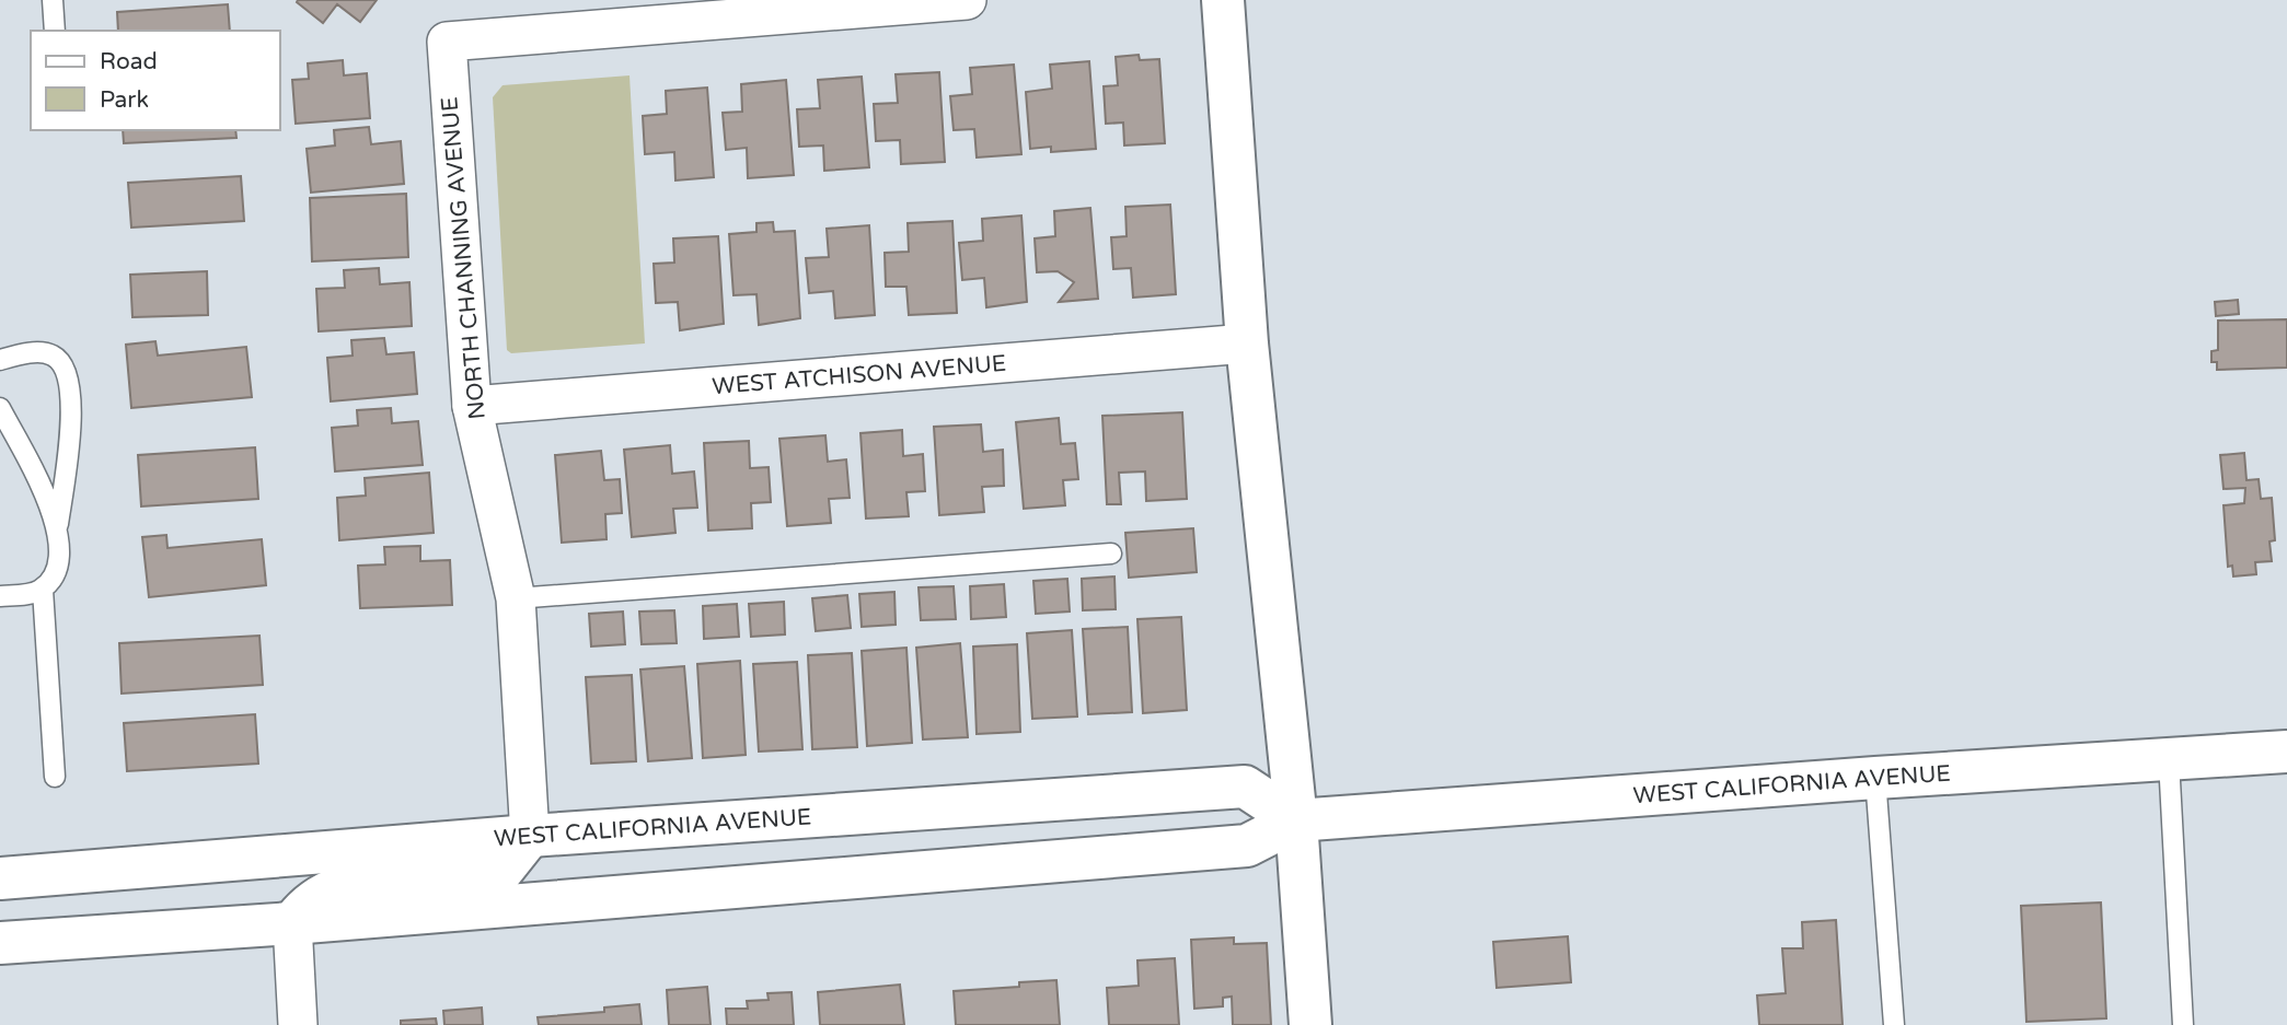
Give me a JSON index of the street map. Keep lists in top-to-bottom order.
{
  "streets": {
    "main road": ["WEST CALIFORNIA AVENUE"],
    "street": ["NORTH CHANNING AVENUE", "WEST ATCHISON AVENUE"]
  },
  "crossings": [
    ["NORTH CHANNING AVENUE", "WEST ATCHISON AVENUE"],
    ["NORTH CHANNING AVENUE", "WEST CALIFORNIA AVENUE"]
  ],
  "legend": ["Road", "Park"]
}
